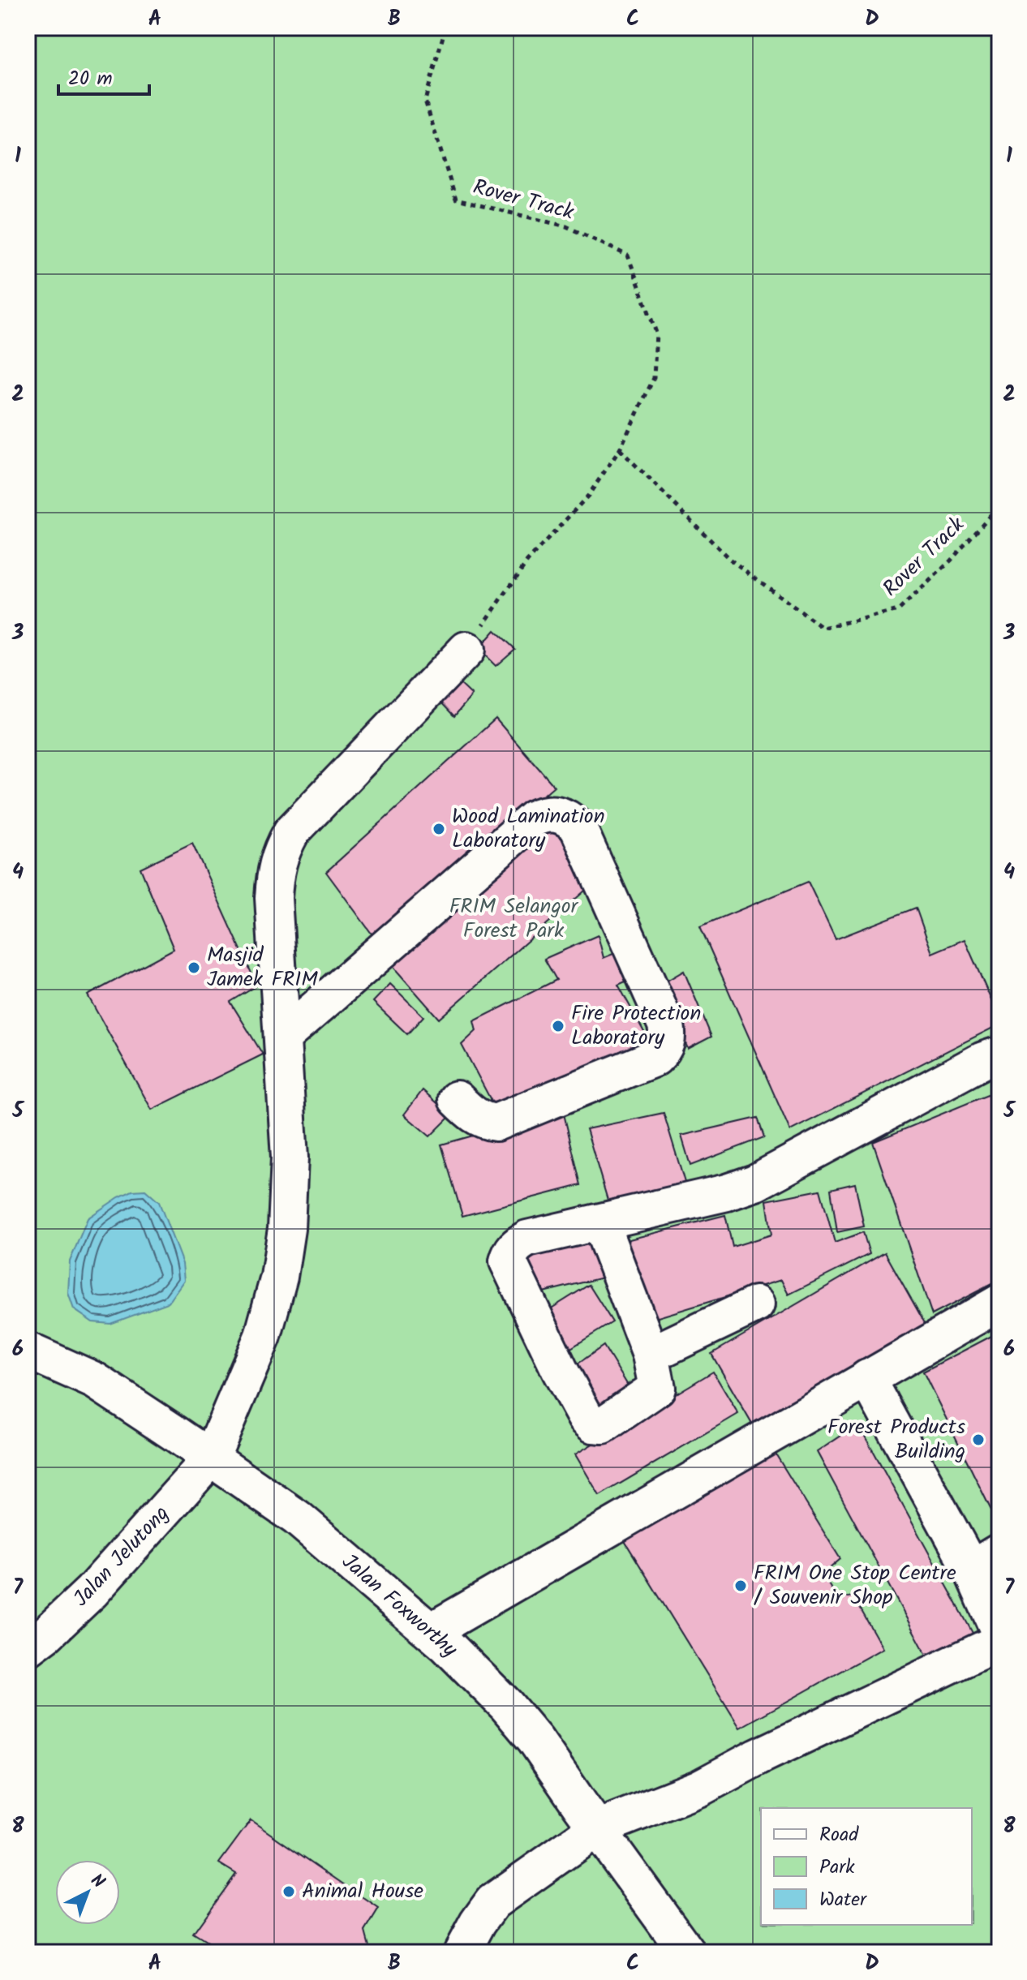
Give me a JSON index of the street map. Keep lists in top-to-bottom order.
{
  "streets": {
    "street": ["Jalan Jelutong", "Jalan Foxworthy"],
    "path": ["Rover Track"]
  },
  "crossings": [
    ["Rover Track", "Jalan Jelutong"],
    ["Jalan Jelutong", "Jalan Foxworthy"]
  ],
  "parks": ["FRIM Selangor Forest Park"],
  "places": [
    "Wood Lamination Laboratory",
    "Masjid Jamek FRIM",
    "Fire Protection Laboratory",
    "Forest Products Building",
    "FRIM One Stop Centre / Souvenir Shop",
    "Animal House"
  ],
  "legend": ["Road", "Park", "Water"],
  "scale_bar": "20 m",
  "north": "top right",
  "grid": {
    "columns": [
      "A",
      "B",
      "C",
      "D"
    ],
    "rows": [
      "1",
      "2",
      "3",
      "4",
      "5",
      "6",
      "7",
      "8"
    ]
  }
}
